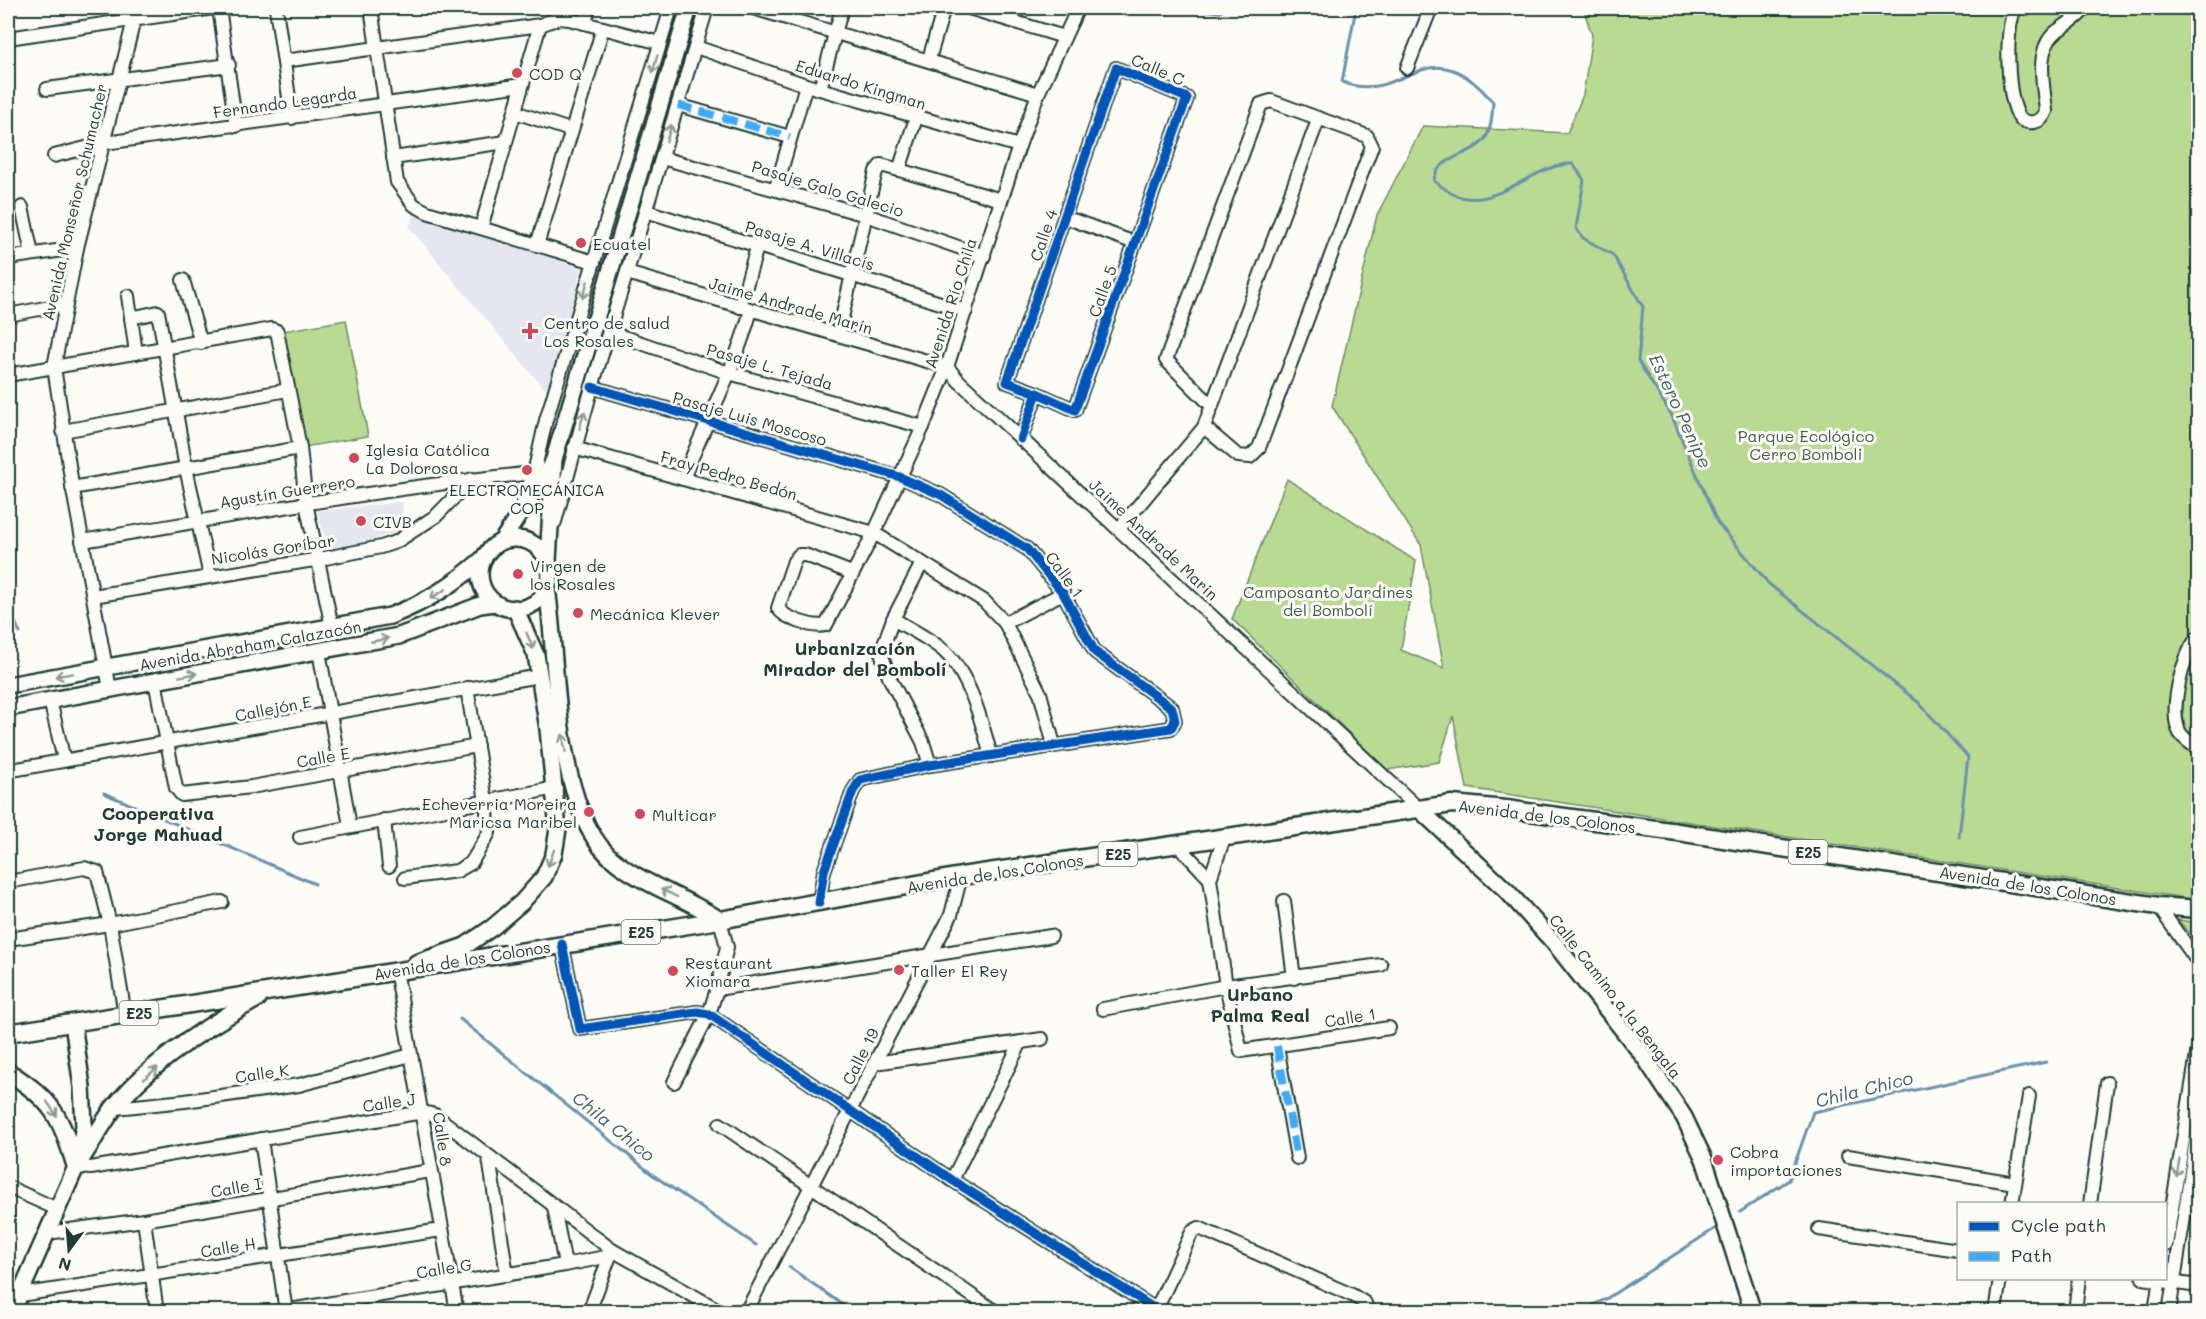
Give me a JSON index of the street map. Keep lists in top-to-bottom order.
{
  "streets": {
    "highway": ["Avenida de los Colonos", "E25"],
    "main road": ["Avenida Abraham Calazacón", "Calle Camino a la Bengala"],
    "street": [
      "Calle C",
      "Eduardo Kingman",
      "Fernando Legarda",
      "Pasaje Galo Galecio",
      "Avenida Monseñor Schumacher",
      "Calle 4",
      "Pasaje A. Villacís",
      "Calle 5",
      "Avenida Río Chila",
      "Jaime Andrade Marín",
      "Pasaje L. Tejada",
      "Pasaje Luis Moscoso",
      "Fray Pedro Bedón",
      "Agustín Guerrero",
      "Jaime Andrade Marin",
      "Nicolás Goríbar",
      "Calle 1",
      "Callejón E",
      "Calle E",
      "Calle 19",
      "Calle K",
      "Calle J",
      "Calle 8",
      "Calle I",
      "Calle H",
      "Calle G"
    ]
  },
  "crossings": [
    ["Calle C", "Calle 4"],
    ["Calle C", "Calle 5"],
    ["Eduardo Kingman", "Avenida Río Chila"],
    ["Fernando Legarda", "Avenida Monseñor Schumacher"],
    ["Pasaje Galo Galecio", "Avenida Río Chila"],
    ["Avenida Monseñor Schumacher", "Agustín Guerrero"],
    ["Avenida Monseñor Schumacher", "Nicolás Goríbar"],
    ["Avenida Monseñor Schumacher", "Avenida Abraham Calazacón"],
    ["Calle 4", "Calle 5"],
    ["Pasaje A. Villacís", "Avenida Río Chila"],
    ["Avenida Río Chila", "Jaime Andrade Marín"],
    ["Avenida Río Chila", "Pasaje L. Tejada"],
    ["Avenida Río Chila", "Pasaje Luis Moscoso"],
    ["Avenida Río Chila", "Fray Pedro Bedón"],
    ["Avenida Río Chila", "Jaime Andrade Marin"],
    ["Avenida Río Chila", "Calle 1"],
    ["Jaime Andrade Marín", "Jaime Andrade Marin"],
    ["Pasaje Luis Moscoso", "Calle 1"],
    ["Fray Pedro Bedón", "Calle 1"],
    ["Agustín Guerrero", "Nicolás Goríbar"],
    ["Jaime Andrade Marin", "Avenida de los Colonos"],
    ["Jaime Andrade Marin", "Calle Camino a la Bengala"],
    ["Calle 1", "Avenida de los Colonos"],
    ["Callejón E", "Calle E"],
    ["Avenida de los Colonos", "Calle Camino a la Bengala"],
    ["Avenida de los Colonos", "Calle 19"],
    ["Avenida de los Colonos", "Calle 8"],
    ["Calle K", "Calle 8"],
    ["Calle J", "Calle 8"],
    ["Calle J", "Calle G"],
    ["Calle 8", "Calle I"],
    ["Calle 8", "Calle H"],
    ["Calle 8", "Calle G"]
  ],
  "districts": ["Urbanización Mirador del Bombolí", "Cooperativa Jorge Mahuad", "Urbano Palma Real"],
  "water": ["Estero Penipe", "Chila Chico"],
  "parks": ["Parque Ecológico Cerro Bomboli", "Camposanto Jardines del Bombolí"],
  "places": {
    "other": [
      "COD Q",
      "Ecuatel",
      "Iglesia Católica La Dolorosa",
      "ELECTROMECÁNICA COP",
      "CIVB",
      "Virgen de los Rosales",
      "Mecánica Klever",
      "Echeverria Moreira Maricsa Maribel",
      "Multicar",
      "Taller El Rey",
      "Restaurant Xiomara",
      "Cobra importaciones"
    ],
    "health": ["Centro de salud Los Rosales"]
  },
  "legend": ["Cycle path", "Path"],
  "north": "bottom"
}
